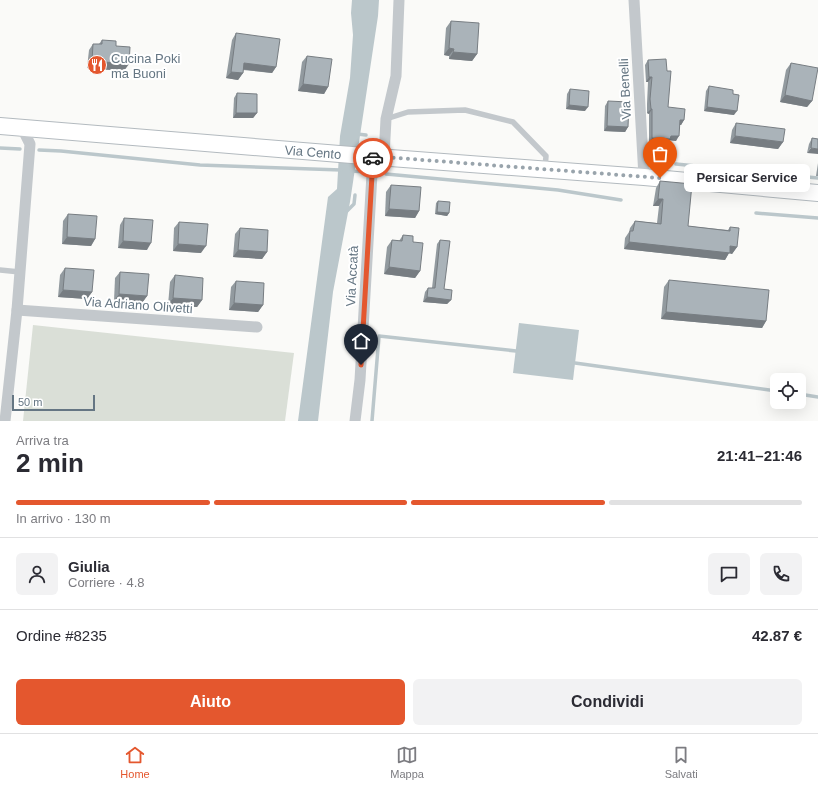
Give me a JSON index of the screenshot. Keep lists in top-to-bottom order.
{
  "streets": {
    "main road": ["Via Cento"],
    "street": ["Via Benelli", "Via Accatà", "Via Adriano Olivetti"]
  },
  "crossings": [
    ["Via Benelli", "Via Cento"],
    ["Via Cento", "Via Accatà"]
  ],
  "places": {
    "restaurant": ["Cucina Poki ma Buoni"],
    "other": ["Persicar Service"]
  },
  "scale_bar": "50 m",
  "page": {
    "bubble": "Persicar Service",
    "scale": "50 m",
    "heading": ["2 min", "Arriva tra", "21:41–21:46"],
    "panel": [
      "Giulia",
      "Corriere · 4.8",
      "Ordine #8235",
      "42.87 €"
    ],
    "bar": "In arrivo · 130 m",
    "buttons": ["Aiuto", "Condividi"],
    "tabs": ["Home", "Mappa", "Salvati"]
  }
}
